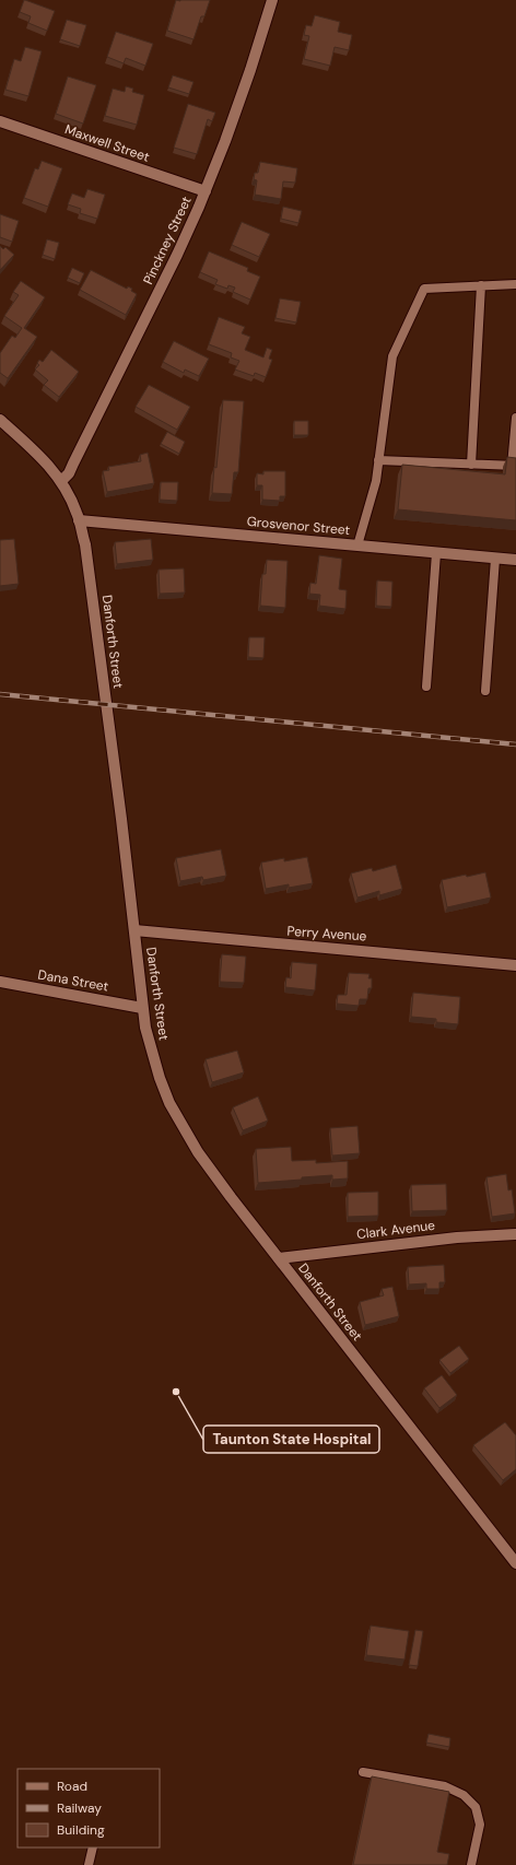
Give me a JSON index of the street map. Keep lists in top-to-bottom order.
{
  "streets": {
    "street": [
      "Maxwell Street",
      "Pinckney Street",
      "Grosvenor Street",
      "Danforth Street",
      "Perry Avenue",
      "Dana Street",
      "Clark Avenue"
    ]
  },
  "crossings": [
    ["Maxwell Street", "Pinckney Street"],
    ["Pinckney Street", "Danforth Street"],
    ["Grosvenor Street", "Danforth Street"],
    ["Danforth Street", "Perry Avenue"],
    ["Danforth Street", "Dana Street"],
    ["Danforth Street", "Clark Avenue"]
  ],
  "places": ["Taunton State Hospital"],
  "legend": ["Road", "Railway", "Building"]
}
